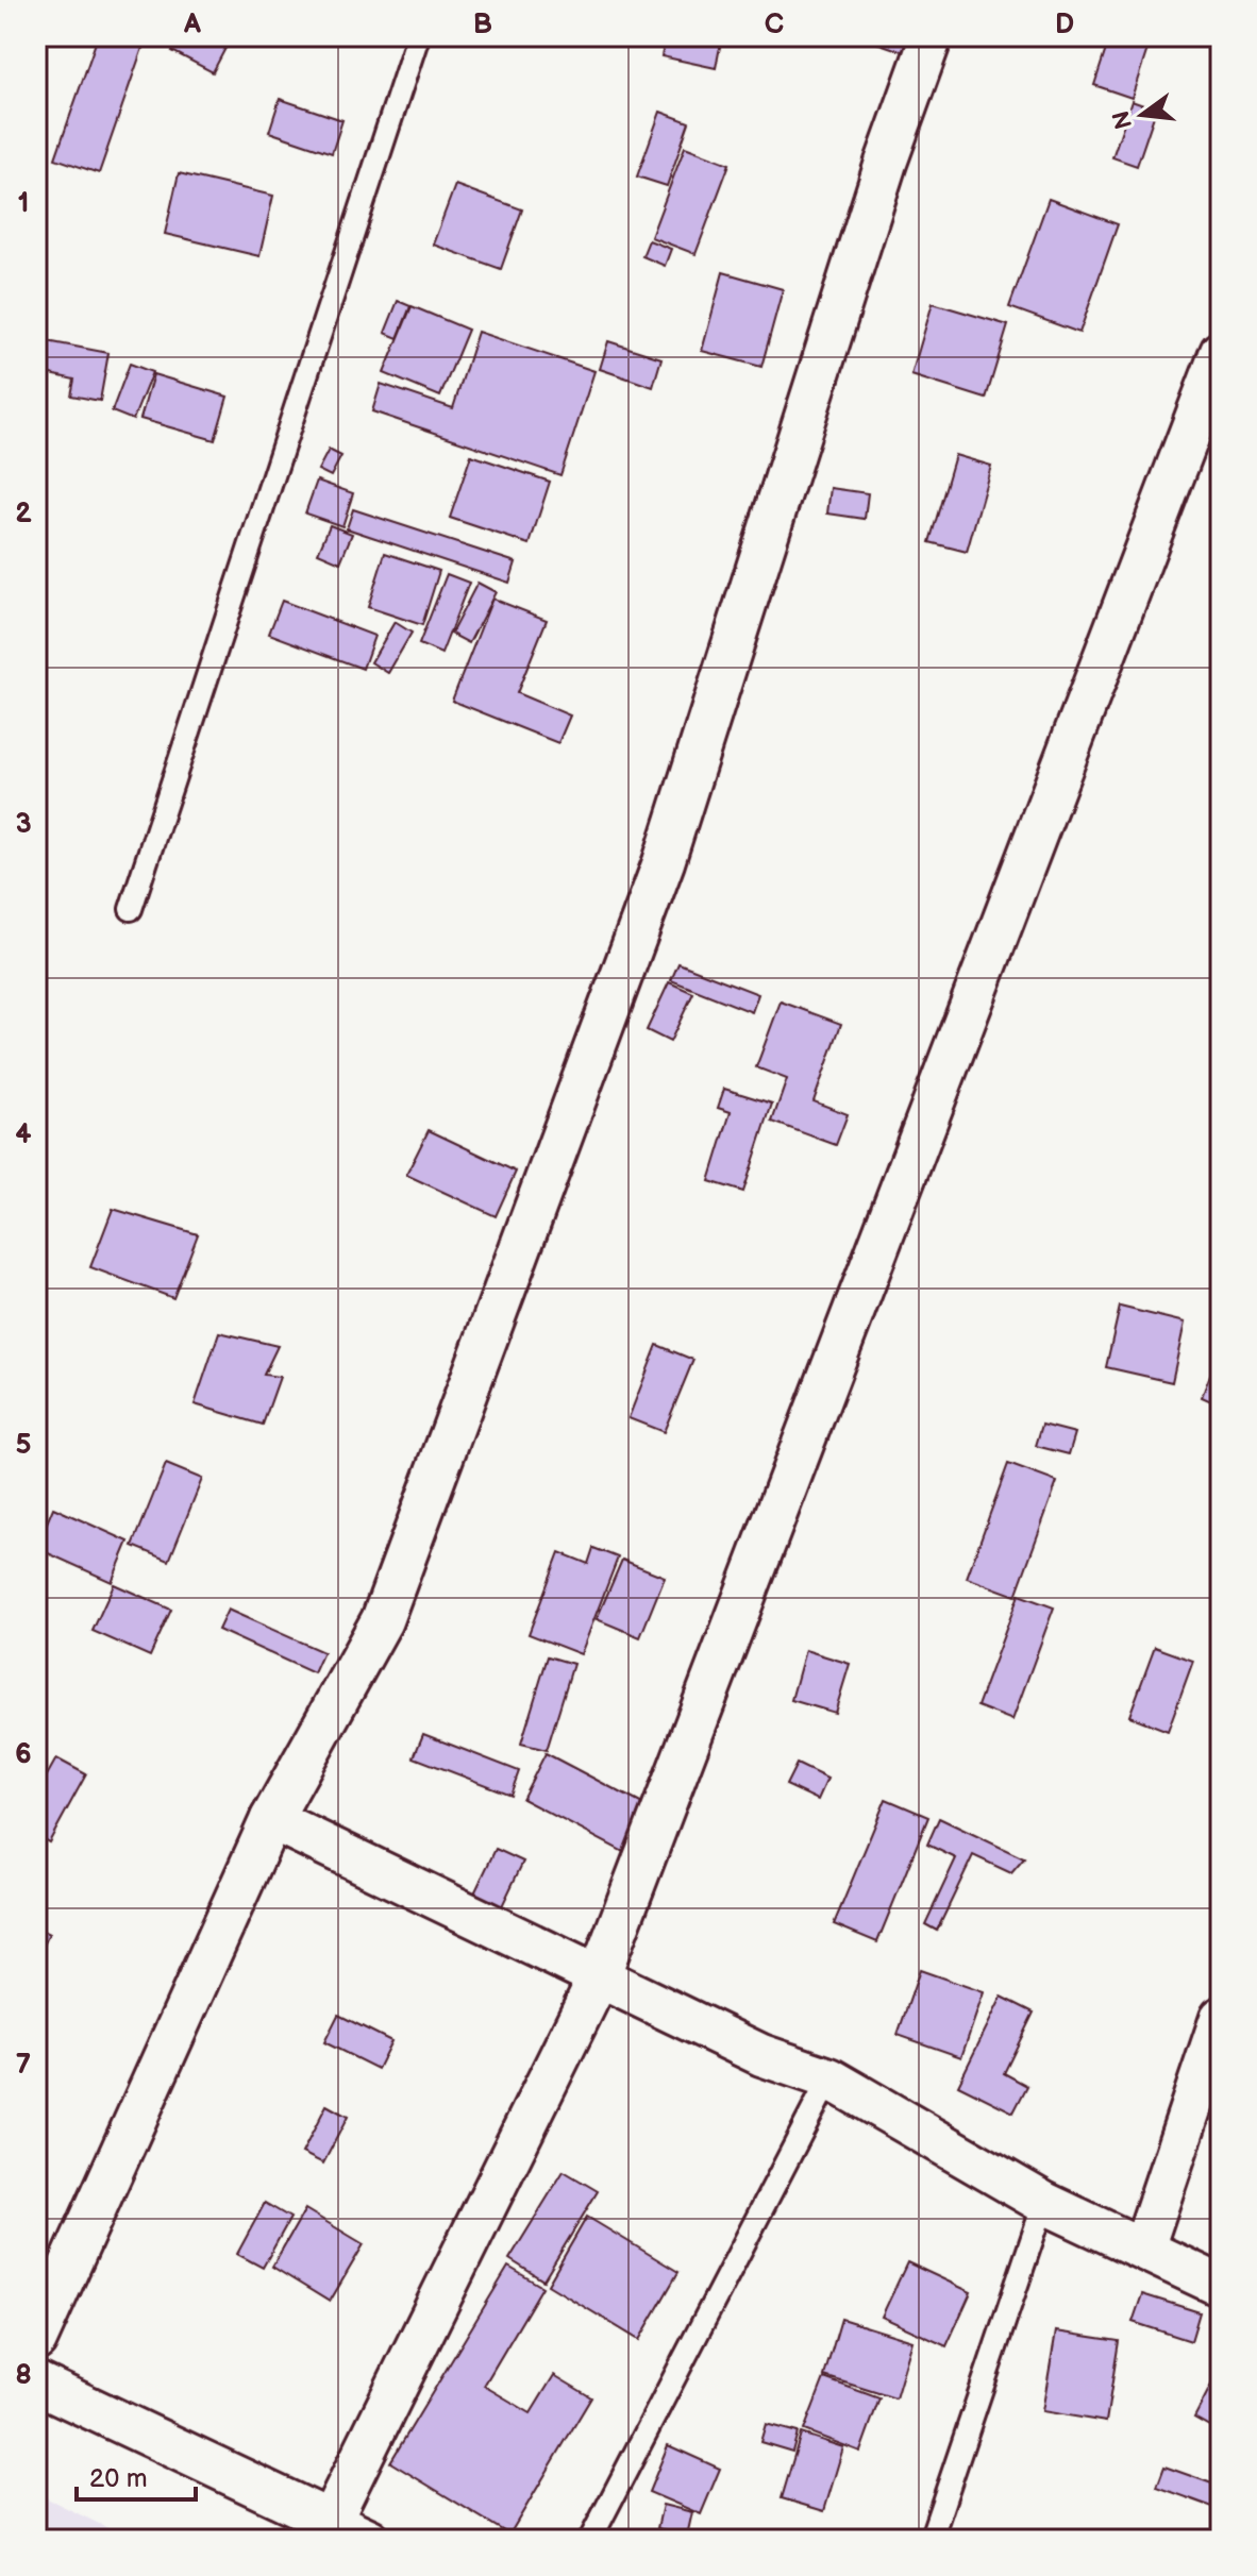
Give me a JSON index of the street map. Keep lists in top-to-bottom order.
{
  "scale_bar": "20 m",
  "north": "left",
  "grid": {
    "columns": [
      "A",
      "B",
      "C",
      "D"
    ],
    "rows": [
      "1",
      "2",
      "3",
      "4",
      "5",
      "6",
      "7",
      "8"
    ]
  }
}
